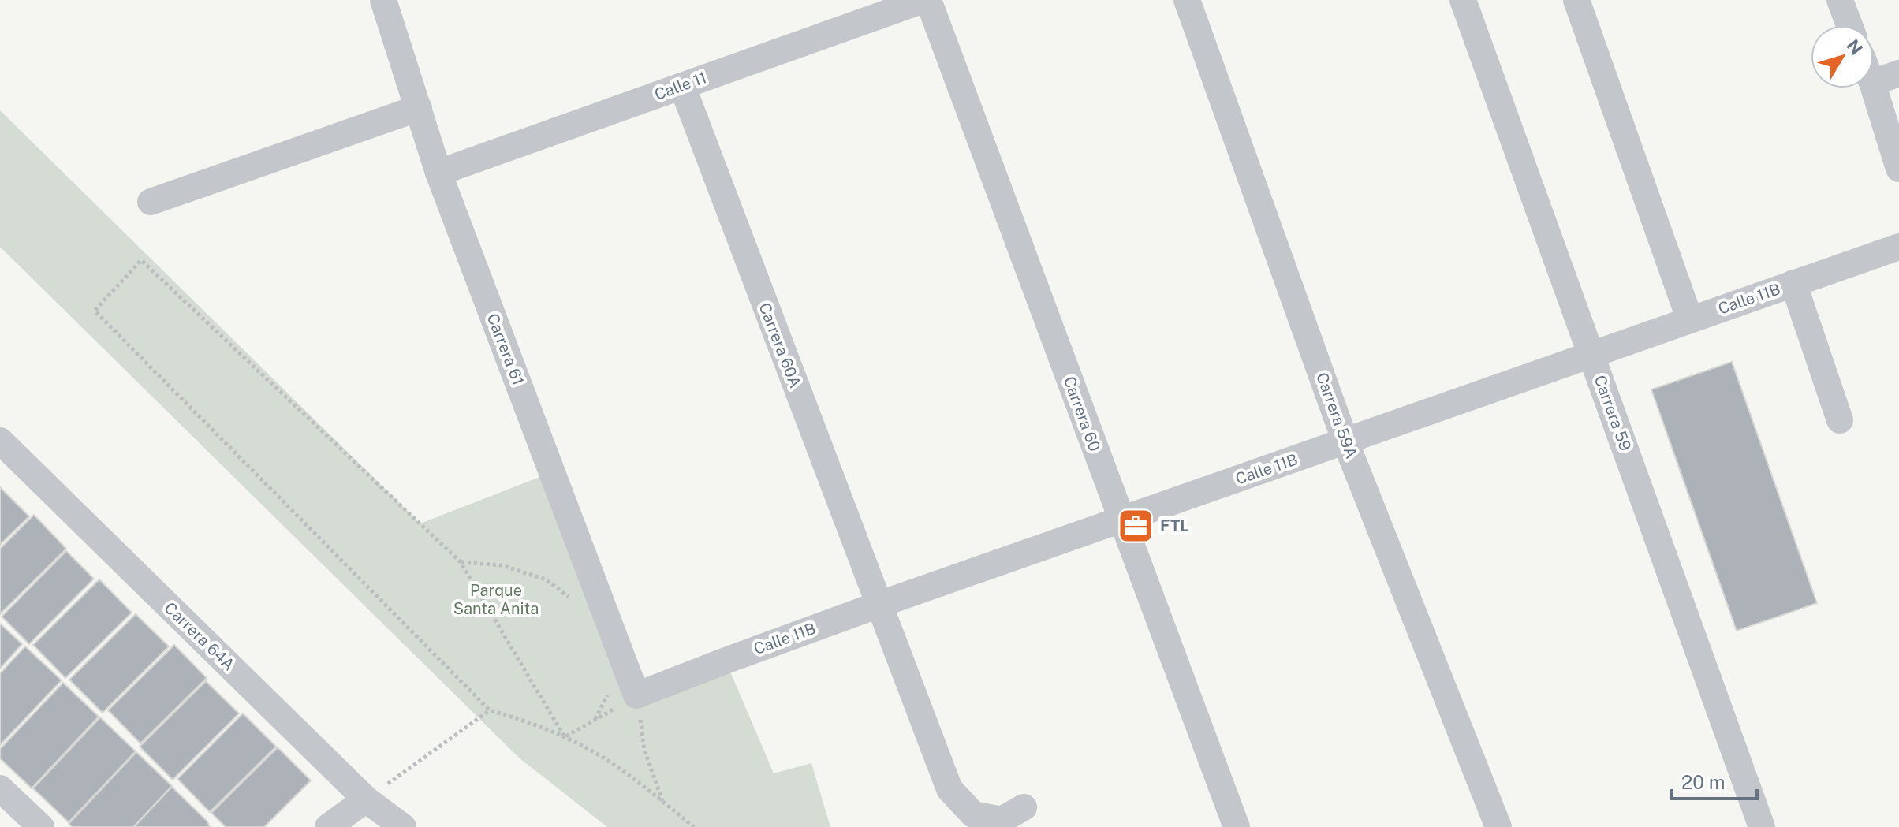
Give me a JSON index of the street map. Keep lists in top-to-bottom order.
{
  "streets": {
    "street": [
      "Calle 11",
      "Calle 11B",
      "Carrera 60A",
      "Carrera 61",
      "Carrera 59",
      "Carrera 60",
      "Carrera 59A",
      "Carrera 64A"
    ]
  },
  "crossings": [
    ["Calle 11", "Carrera 60A"],
    ["Calle 11", "Carrera 61"],
    ["Calle 11B", "Carrera 60A"],
    ["Calle 11B", "Carrera 61"],
    ["Calle 11B", "Carrera 59"],
    ["Calle 11B", "Carrera 60"],
    ["Calle 11B", "Carrera 59A"]
  ],
  "parks": ["Parque Santa Anita"],
  "places": {
    "office": ["FTL"]
  },
  "scale_bar": "20 m",
  "north": "top right"
}
